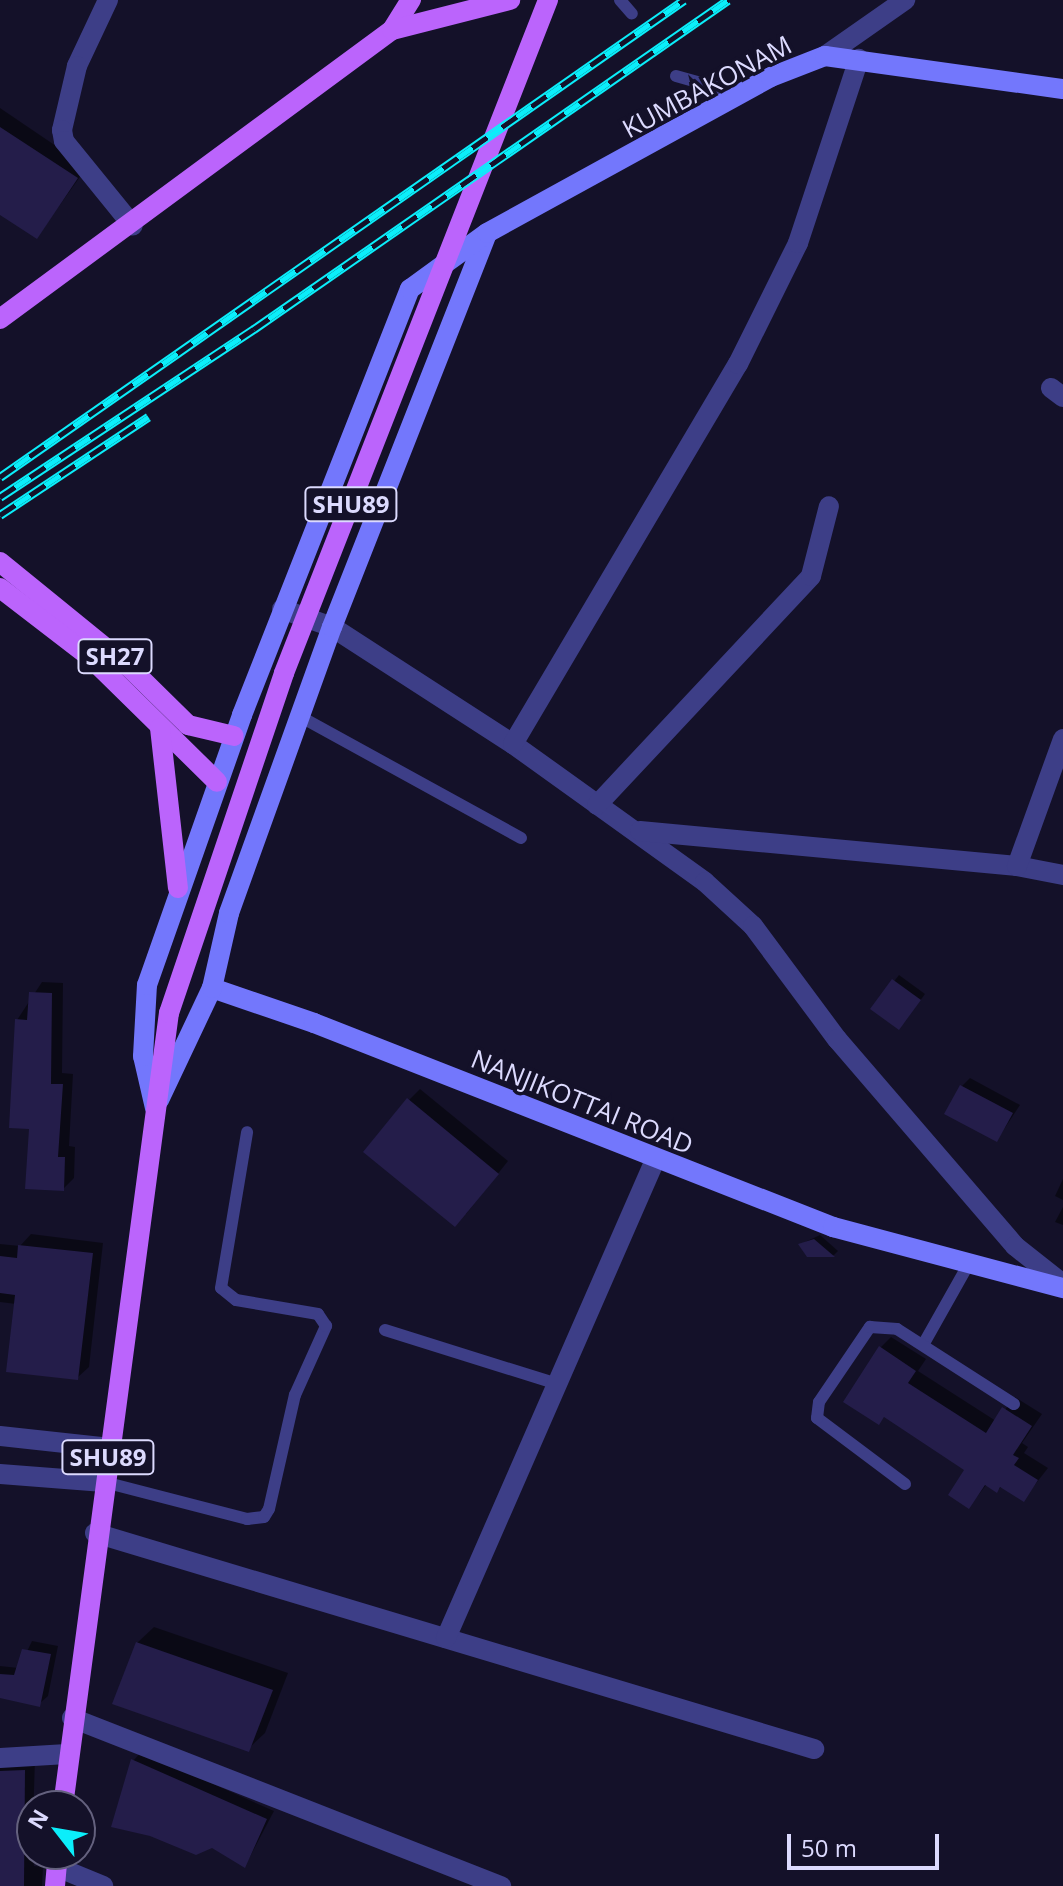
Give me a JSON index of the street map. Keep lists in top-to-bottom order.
{
  "streets": {
    "main road": ["SHU89", "SH27"],
    "street": ["KUMBAKONAM", "NANJIKOTTAI ROAD"]
  },
  "crossings": [
    ["KUMBAKONAM", "SHU89"],
    ["KUMBAKONAM", "SH27"]
  ],
  "scale_bar": "50 m",
  "north": "top left"
}
